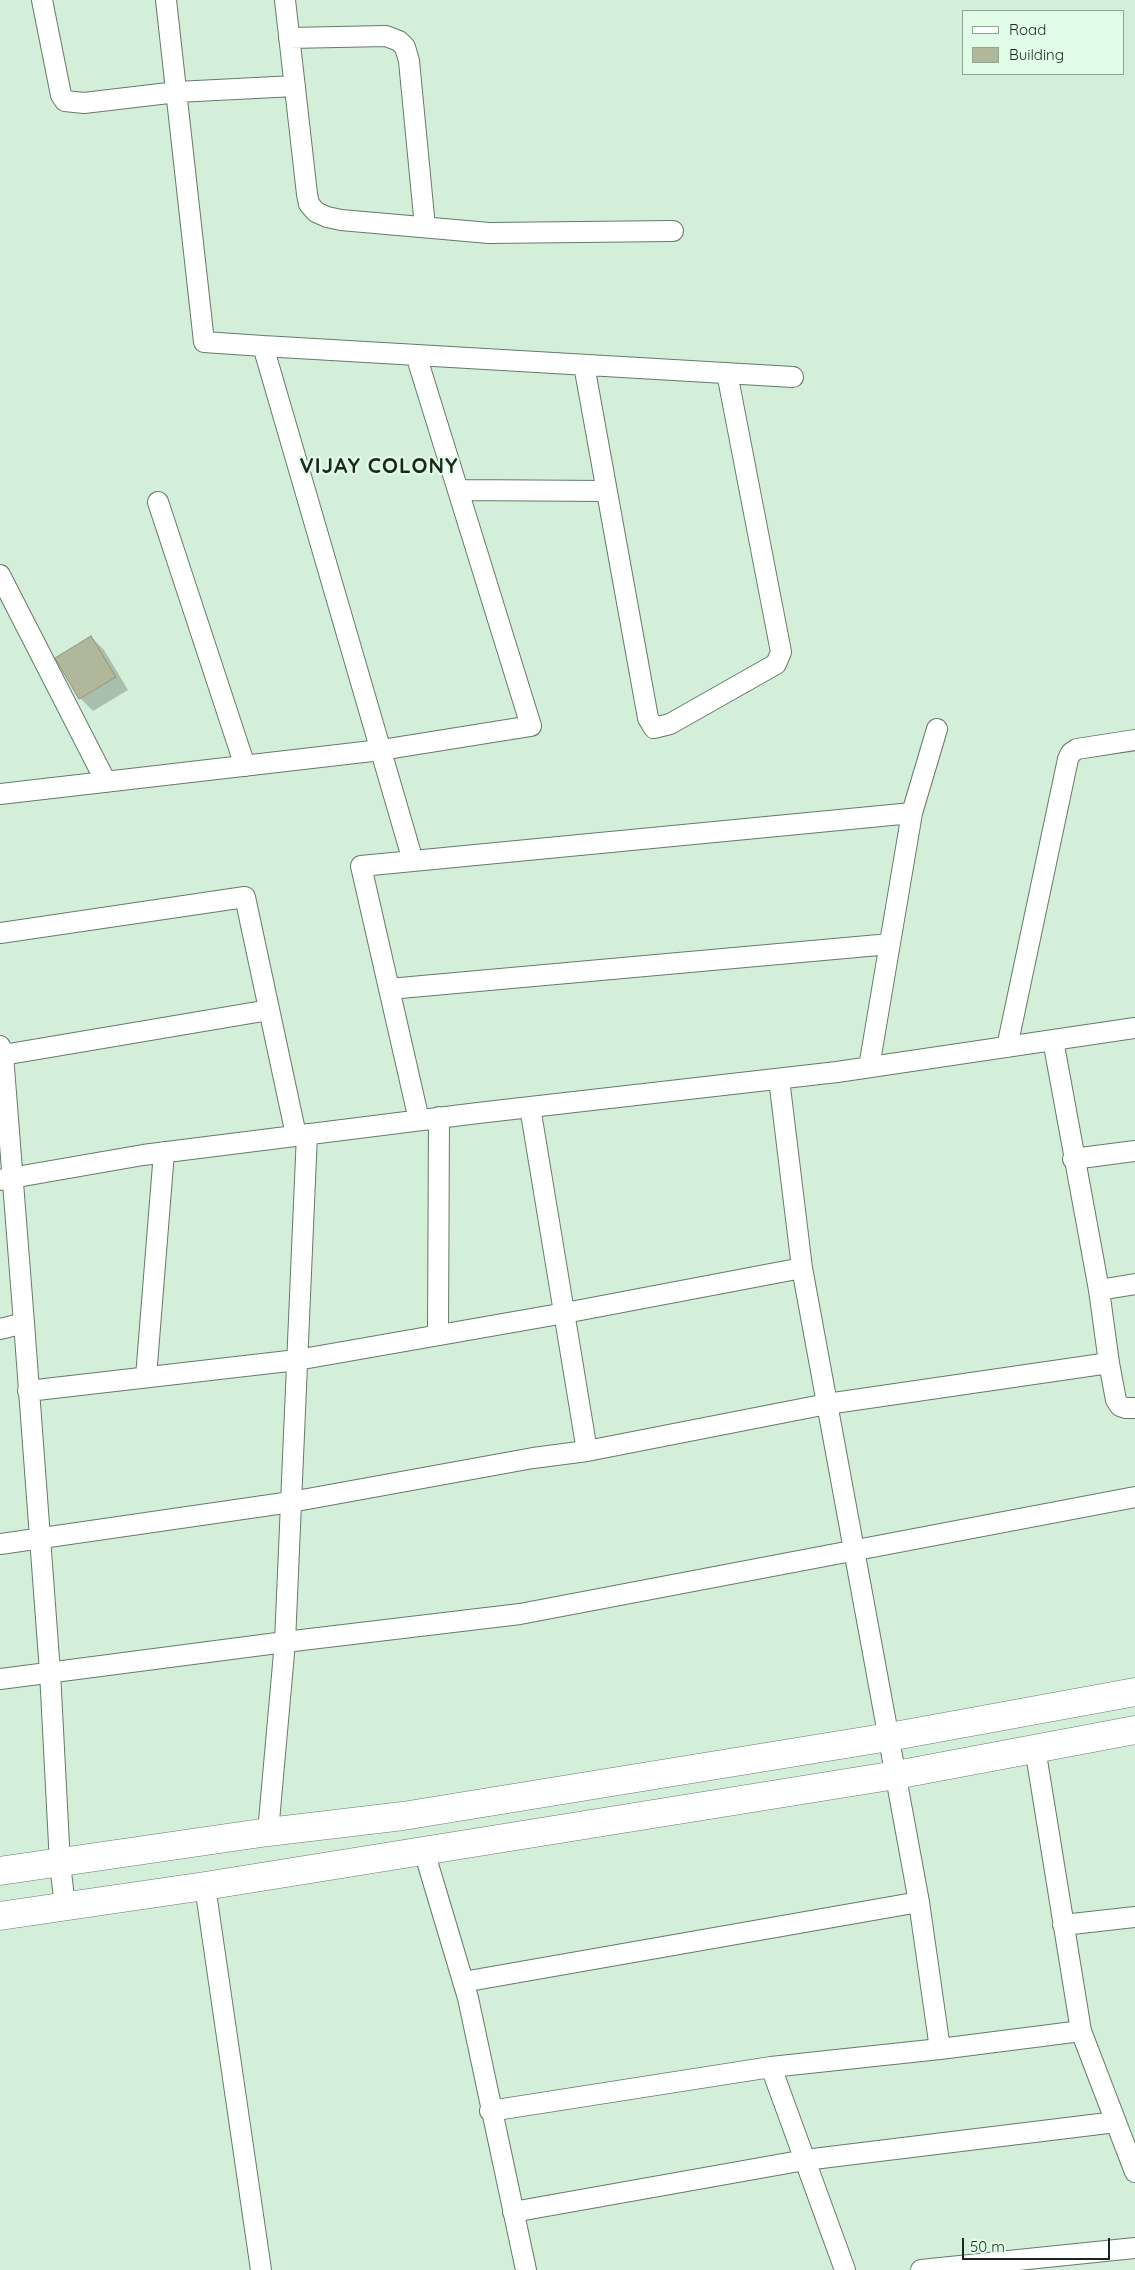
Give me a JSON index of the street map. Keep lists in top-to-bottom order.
{
  "districts": ["VIJAY COLONY"],
  "legend": ["Road", "Building"],
  "scale_bar": "50 m"
}
